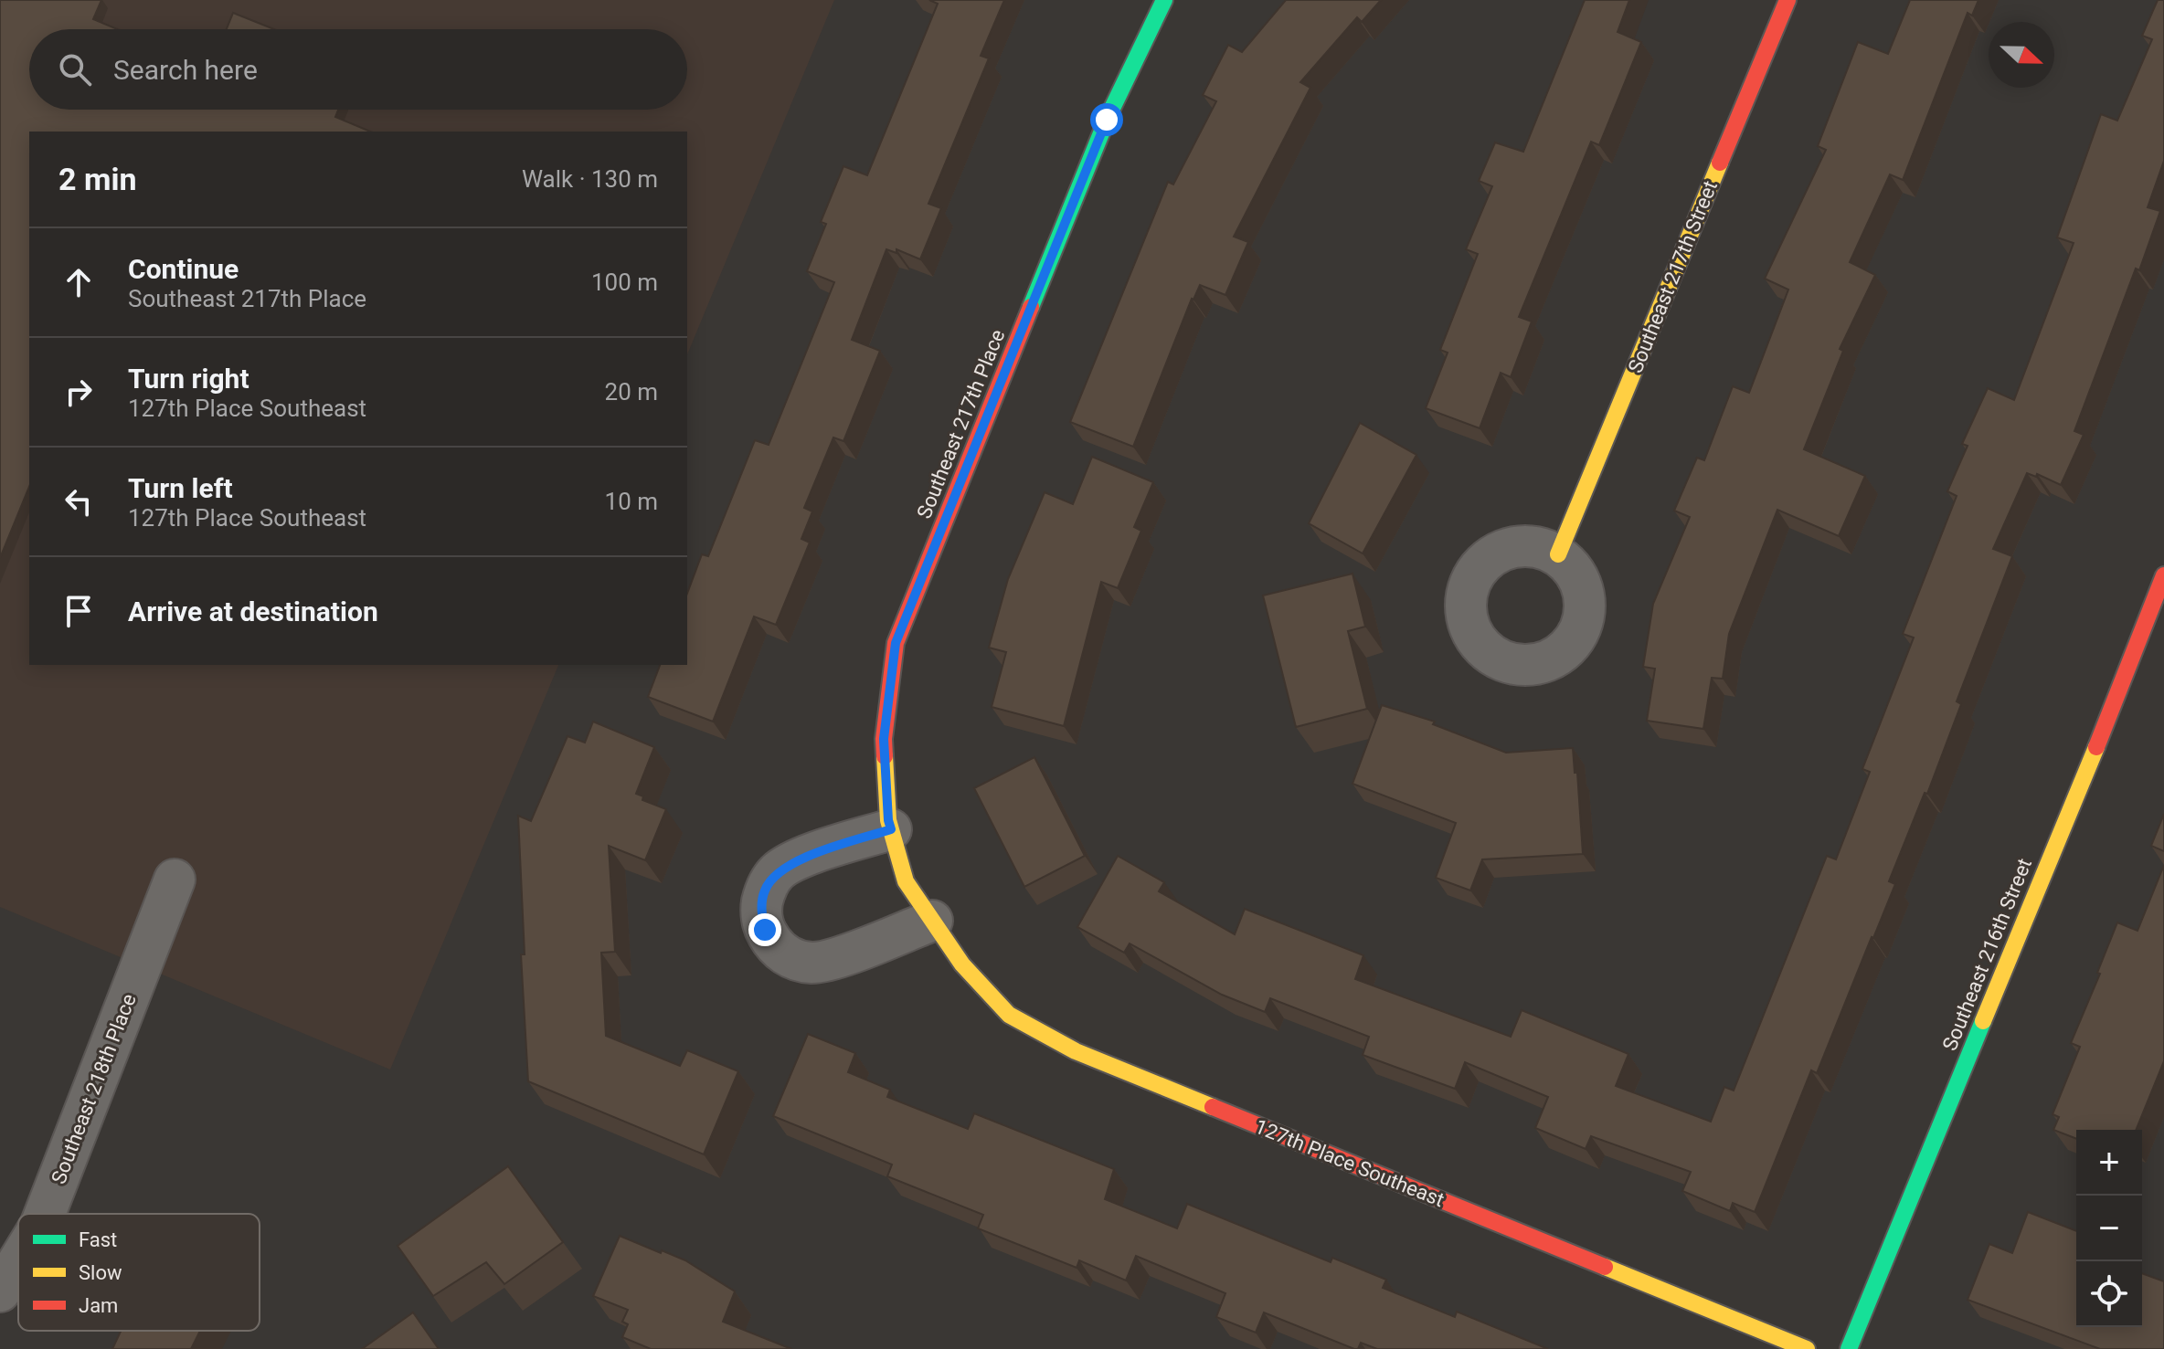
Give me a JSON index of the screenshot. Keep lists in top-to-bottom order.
{
  "streets": {
    "street": [
      "Southeast 217th Street",
      "Southeast 217th Place",
      "Southeast 216th Street",
      "Southeast 218th Place",
      "127th Place Southeast"
    ]
  },
  "crossings": [
    ["Southeast 217th Place", "127th Place Southeast"]
  ],
  "legend": ["Fast", "Slow", "Jam"],
  "north": "right",
  "page": {
    "search": "Search here",
    "heading": ["2 min", "Walk · 130 m"],
    "list": [
      ["Continue", "Southeast 217th Place", "100 m"],
      ["Turn right", "127th Place Southeast", "20 m"],
      ["Turn left", "127th Place Southeast", "10 m"],
      "Arrive at destination"
    ],
    "map_buttons": ["+", "−"]
  }
}
